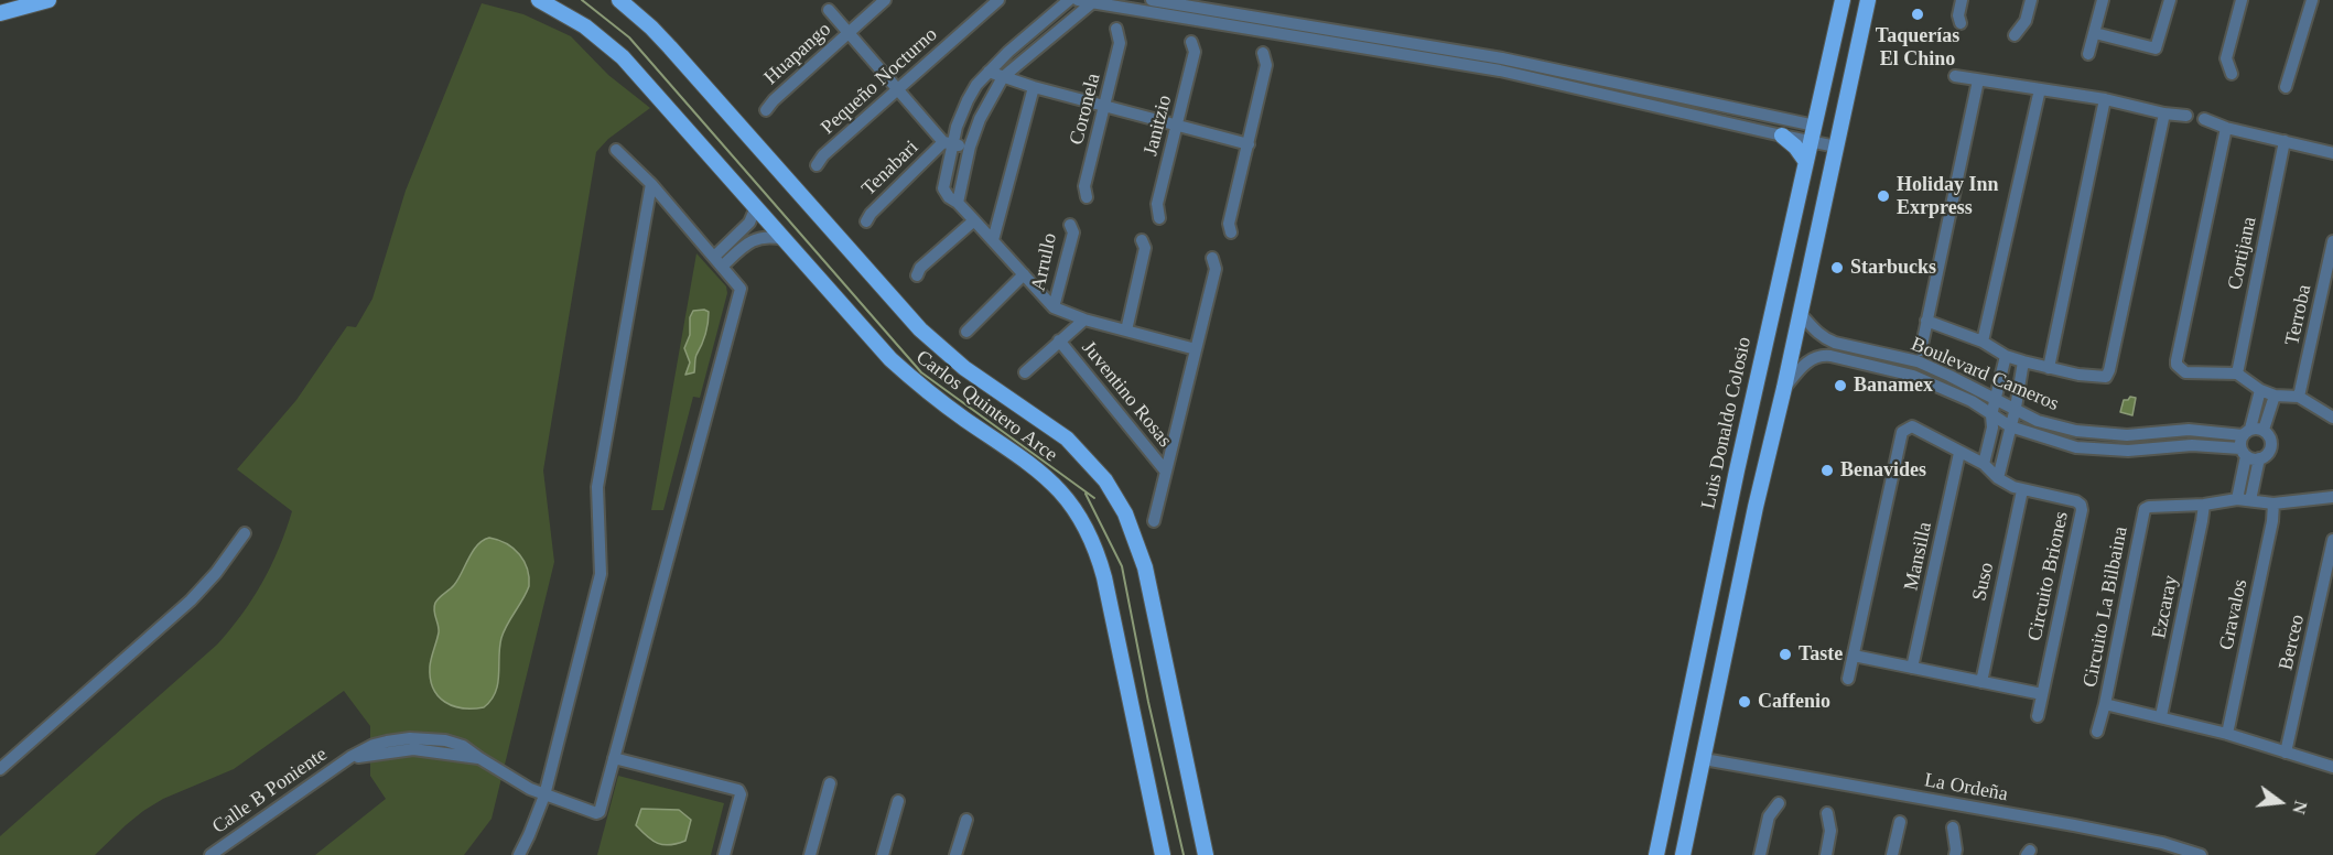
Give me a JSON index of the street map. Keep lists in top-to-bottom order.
{
  "streets": {
    "main road": ["Carlos Quintero Arce", "Luis Donaldo Colosio"],
    "street": [
      "Huapango",
      "Pequeño Nocturno",
      "Coronela",
      "Janitzio",
      "Tenabari",
      "Cortijana",
      "Arrullo",
      "Terroba",
      "Boulevard Cameros",
      "Juventino Rosas",
      "Mansilla",
      "Circuito Briones",
      "Suso",
      "Circuito La Bilbaina",
      "Ezcaray",
      "Gravalos",
      "Berceo",
      "La Ordeña",
      "Calle B Poniente"
    ]
  },
  "crossings": [
    ["Mansilla", "Circuito Briones"],
    ["Circuito Briones", "Suso"],
    ["Circuito La Bilbaina", "Ezcaray"],
    ["Circuito La Bilbaina", "Gravalos"],
    ["Circuito La Bilbaina", "Berceo"]
  ],
  "places": [
    "Taquerías El Chino",
    "Holiday Inn Exrpress",
    "Starbucks",
    "Banamex",
    "Benavides",
    "Taste",
    "Caffenio"
  ],
  "north": "right"
}
